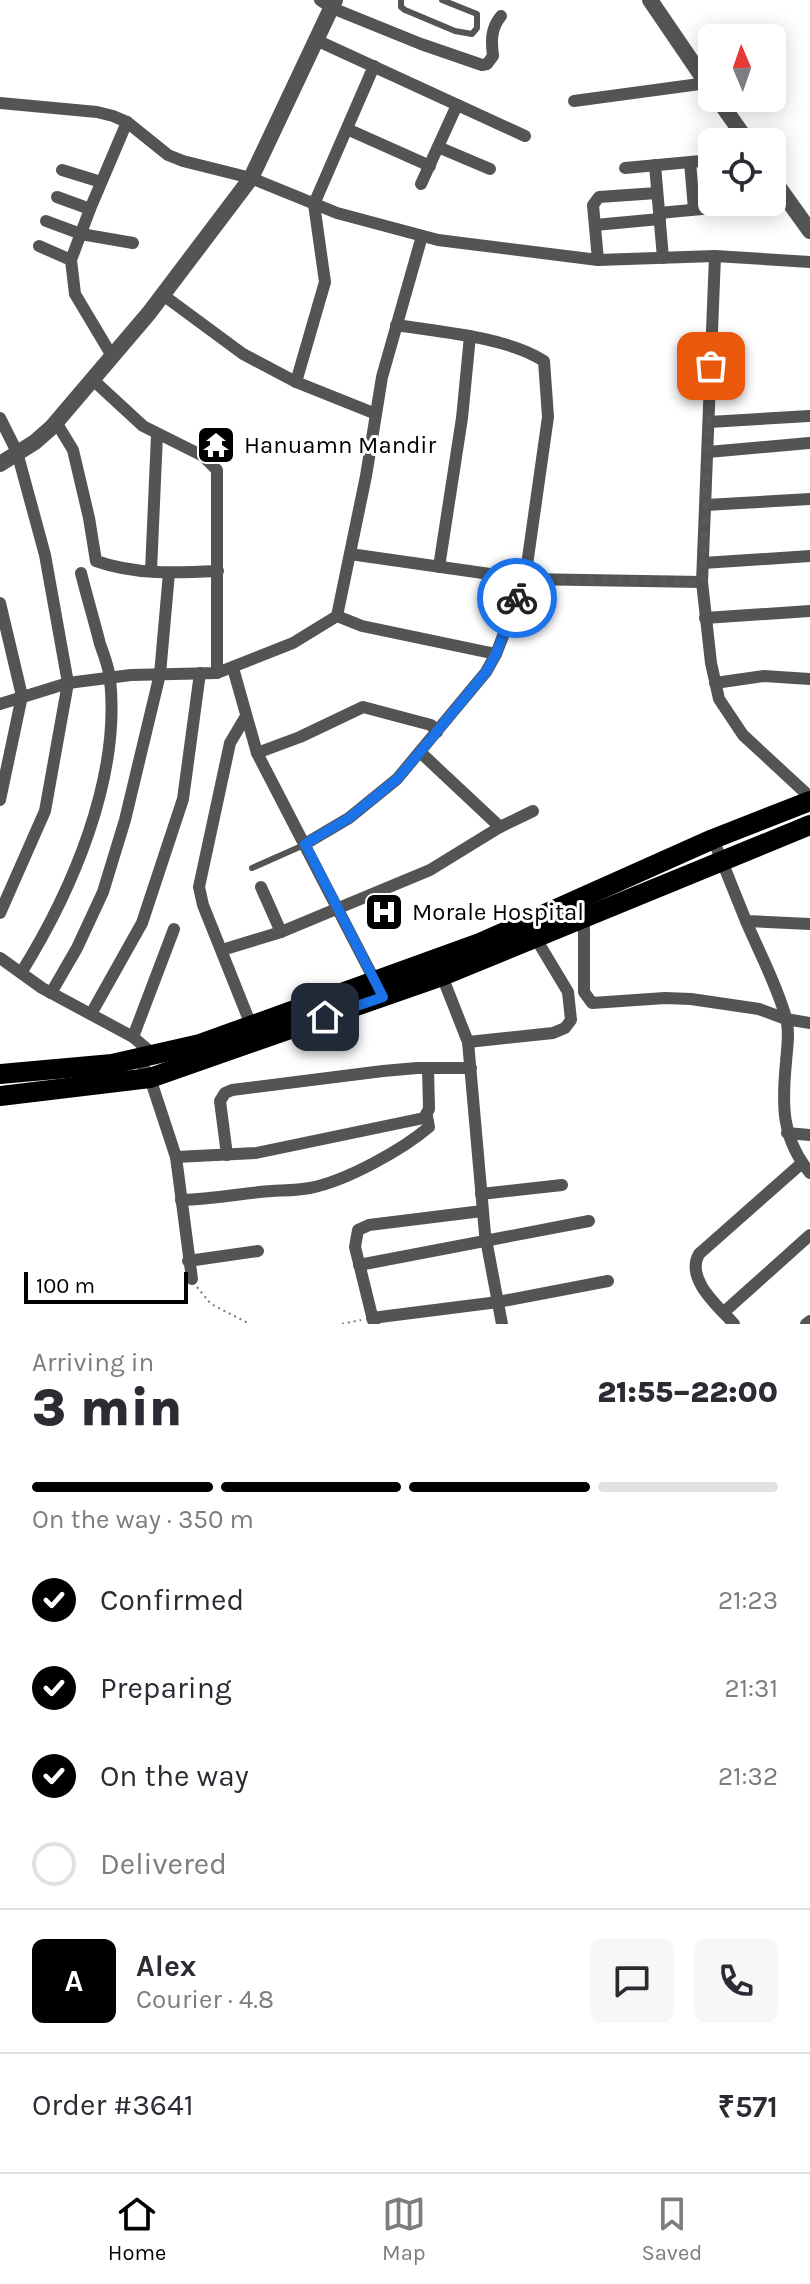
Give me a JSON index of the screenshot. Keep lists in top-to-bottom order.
{
  "places": {
    "temple": ["Hanuamn Mandir"],
    "hospital": ["Morale Hospital"]
  },
  "scale_bar": "100 m",
  "north": "top",
  "page": {
    "scale": "100 m",
    "heading": ["3 min", "Arriving in", "21:55–22:00"],
    "panel": [
      "Alex",
      "Courier · 4.8",
      "Order #3641",
      "₹571"
    ],
    "bar": "On the way · 350 m",
    "list": [
      ["Confirmed", "21:23"],
      ["Preparing", "21:31"],
      ["On the way", "21:32"],
      "Delivered"
    ],
    "round": "A",
    "tabs": ["Home", "Map", "Saved"]
  }
}
